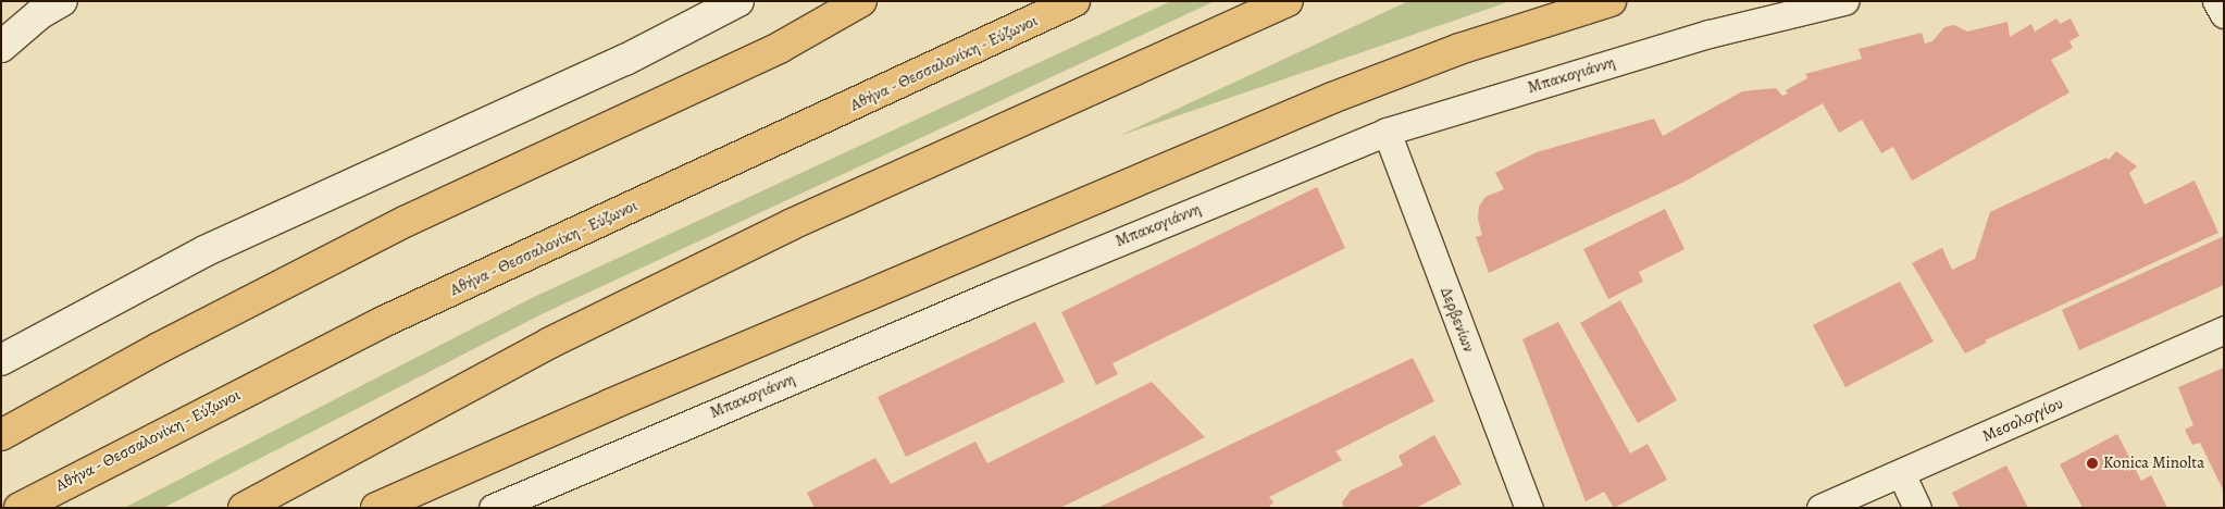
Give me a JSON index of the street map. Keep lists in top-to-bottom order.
{
  "streets": {
    "highway": ["Αθήνα - Θεσσαλονίκη - Εύζωνοι"],
    "street": ["Μπακογιάννη", "Δερβενίων", "Μεσολογγίου"]
  },
  "crossings": [
    ["Μπακογιάννη", "Δερβενίων"]
  ],
  "places": ["Konica Minolta"]
}
